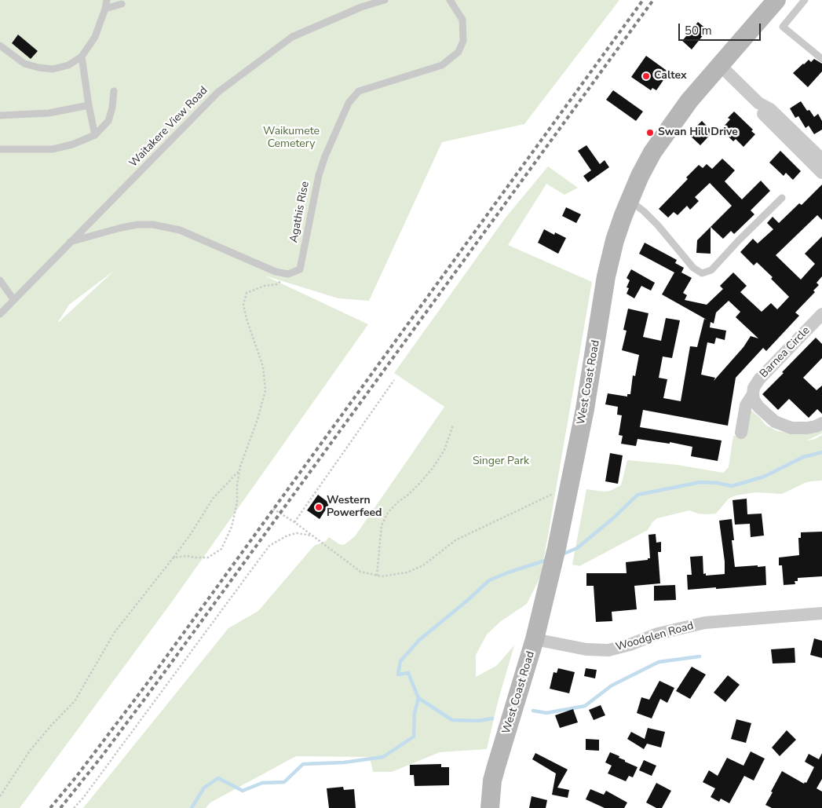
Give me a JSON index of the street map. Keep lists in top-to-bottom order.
{
  "streets": {
    "main road": ["West Coast Road"],
    "street": ["Barnea Circle", "Woodglen Road"],
    "lane": ["Waitakere View Road", "Agathis Rise"]
  },
  "crossings": [
    ["West Coast Road", "Woodglen Road"]
  ],
  "parks": ["Waikumete Cemetery", "Singer Park"],
  "places": ["Caltex", "Swan Hill Drive", "Western Powerfeed"],
  "scale_bar": "50 m"
}
